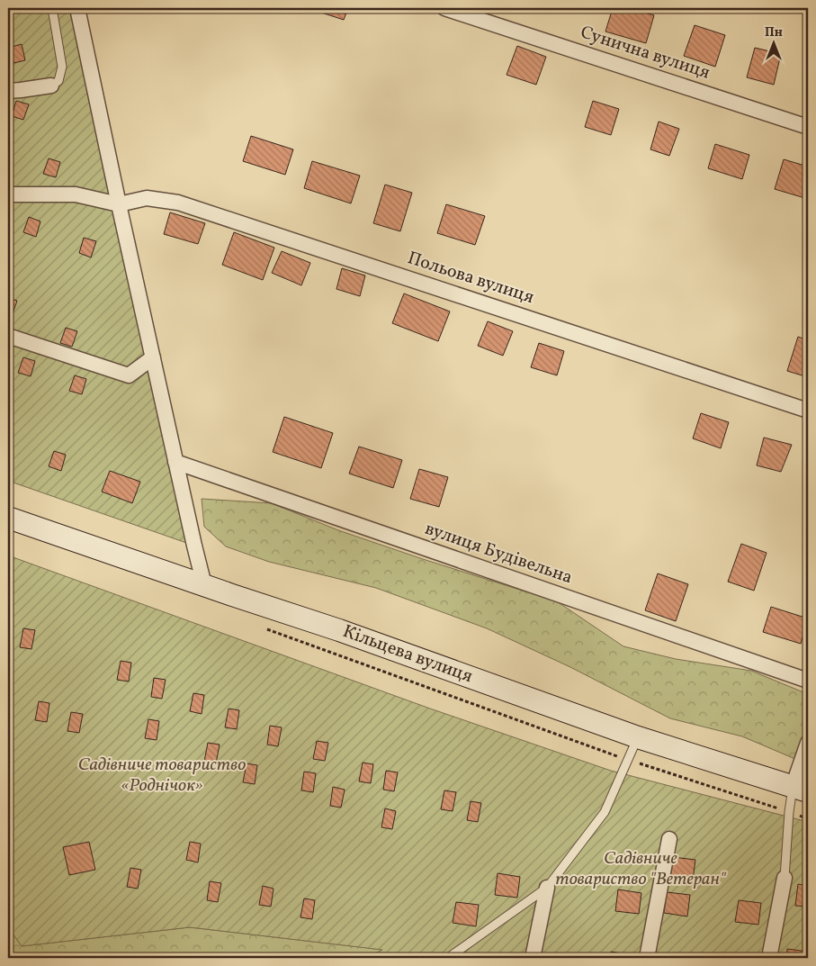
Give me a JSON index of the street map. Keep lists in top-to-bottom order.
{
  "streets": {
    "main road": ["Кільцева вулиця"],
    "street": ["Сунична вулиця", "Польова вулиця", "вулиця Будівельна"]
  },
  "parks": ["Садівниче товариство «Роднічок»", "Садівниче товариство \"Ветеран\""],
  "north": "top"
}
